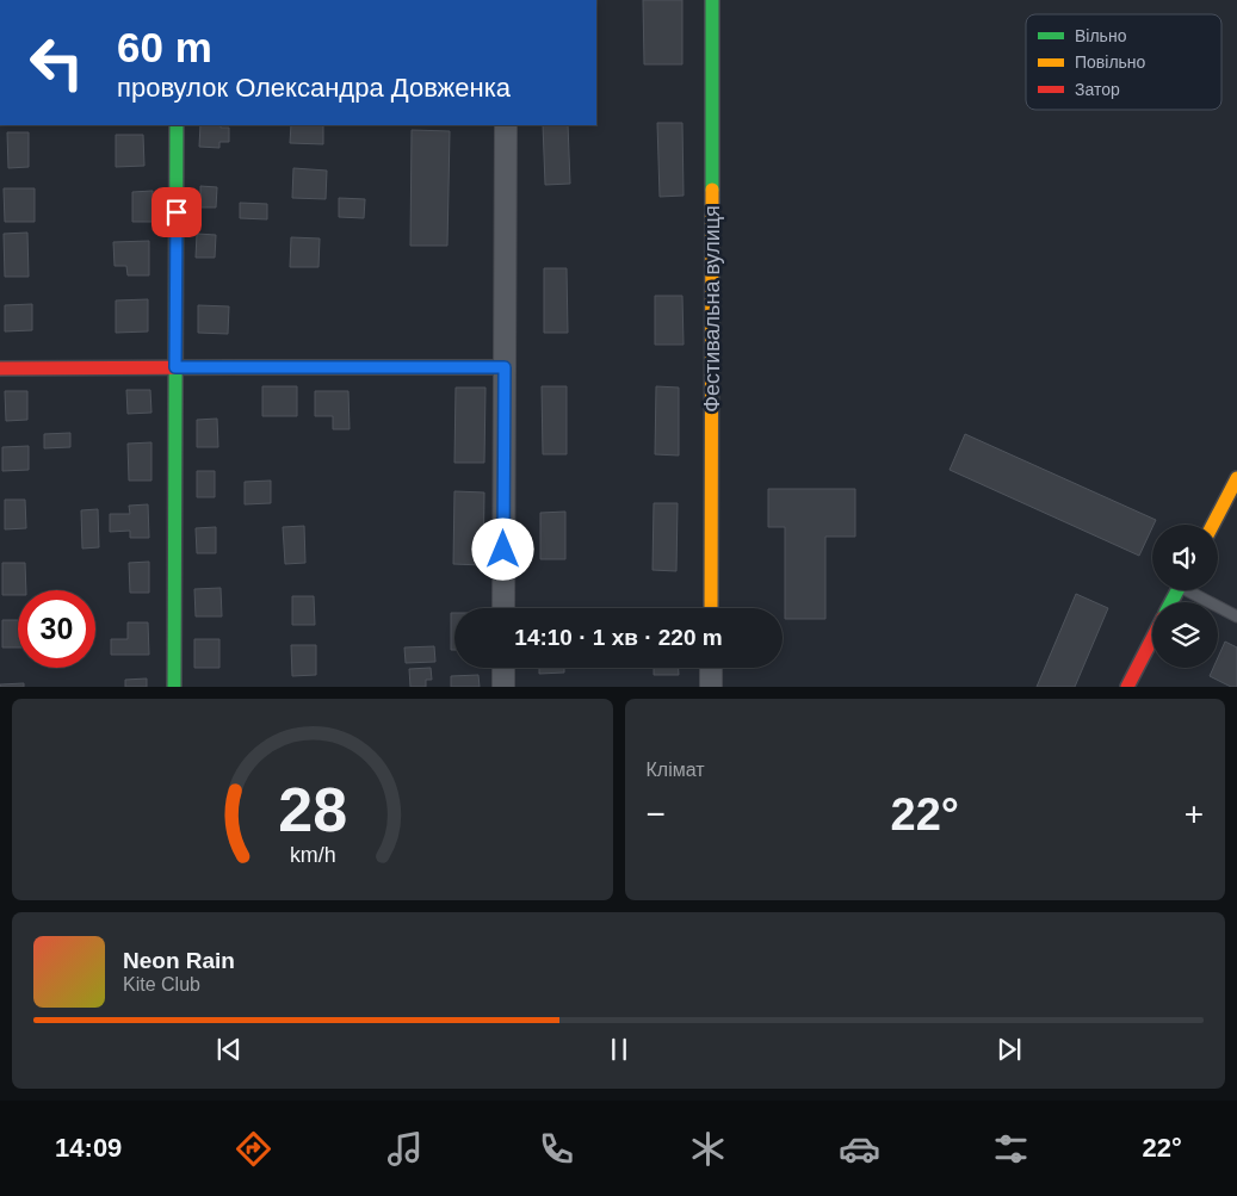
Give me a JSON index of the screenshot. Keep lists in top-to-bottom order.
{
  "streets": {
    "street": ["Фестивальна вулиця"]
  },
  "legend": ["Вільно", "Повільно", "Затор"],
  "page": {
    "turn": ["60 m", "провулок Олександра Довженка"],
    "limit": "30",
    "trip": "14:10 · 1 хв · 220 m",
    "tile": "Клімат",
    "heat": ["−", "22°", "+"],
    "song": ["Neon Rain", "Kite Club"],
    "tabs": ["14:09", "22°"],
    "gauge": ["28", "km/h"]
  }
}
